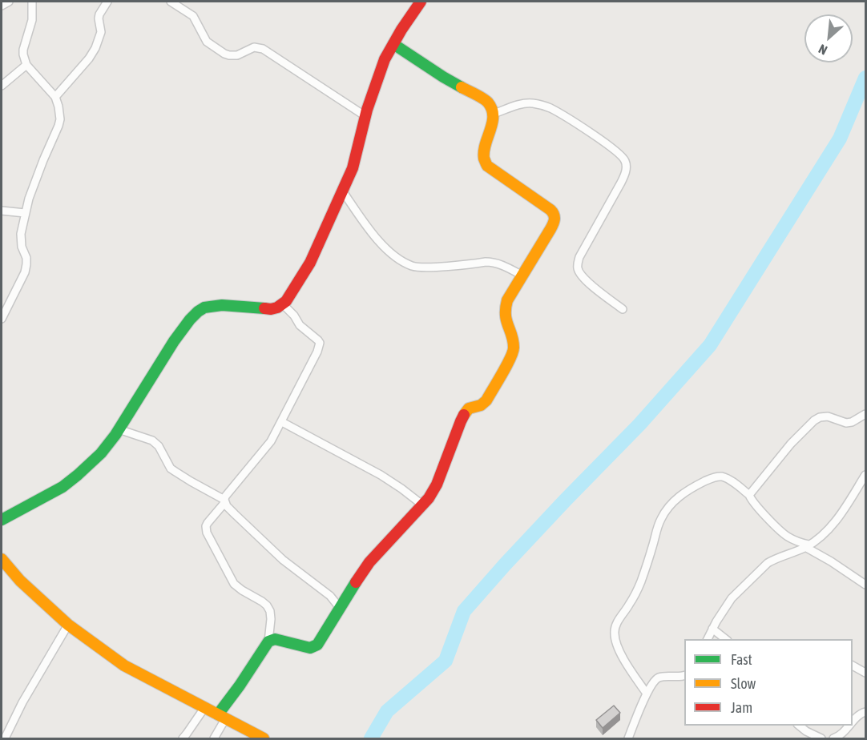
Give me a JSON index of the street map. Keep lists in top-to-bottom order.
{
  "legend": ["Fast", "Slow", "Jam"],
  "north": "bottom left"
}
